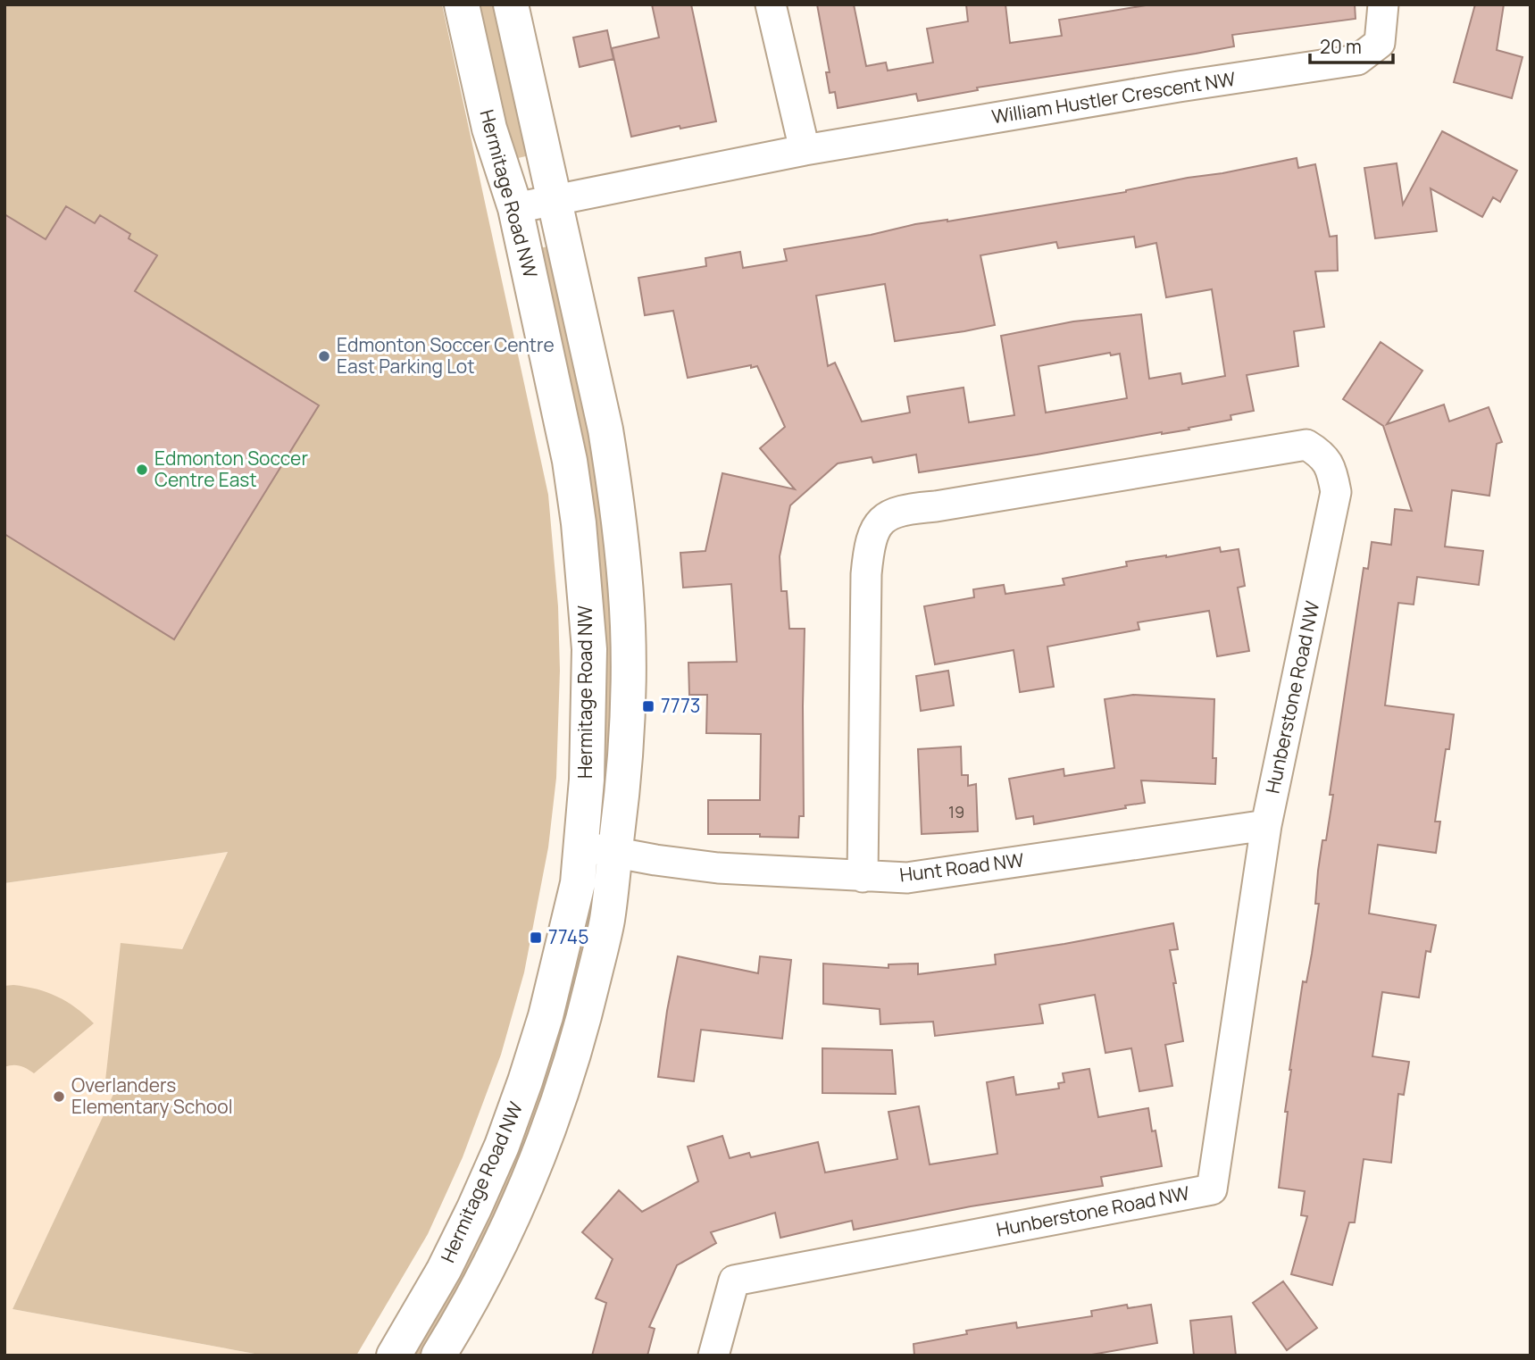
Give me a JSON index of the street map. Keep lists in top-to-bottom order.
{
  "streets": {
    "street": [
      "William Hustler Crescent NW",
      "Hermitage Road NW",
      "Hunberstone Road NW",
      "Hunt Road NW"
    ]
  },
  "crossings": [
    ["William Hustler Crescent NW", "Hermitage Road NW"],
    ["Hermitage Road NW", "Hunt Road NW"],
    ["Hunberstone Road NW", "Hunt Road NW"]
  ],
  "places": {
    "other": ["Edmonton Soccer Centre East Parking Lot", "Edmonton Soccer Centre East", "Overlanders Elementary School"],
    "transit": ["7773", "7745"]
  },
  "house_numbers": ["19"],
  "scale_bar": "20 m"
}
